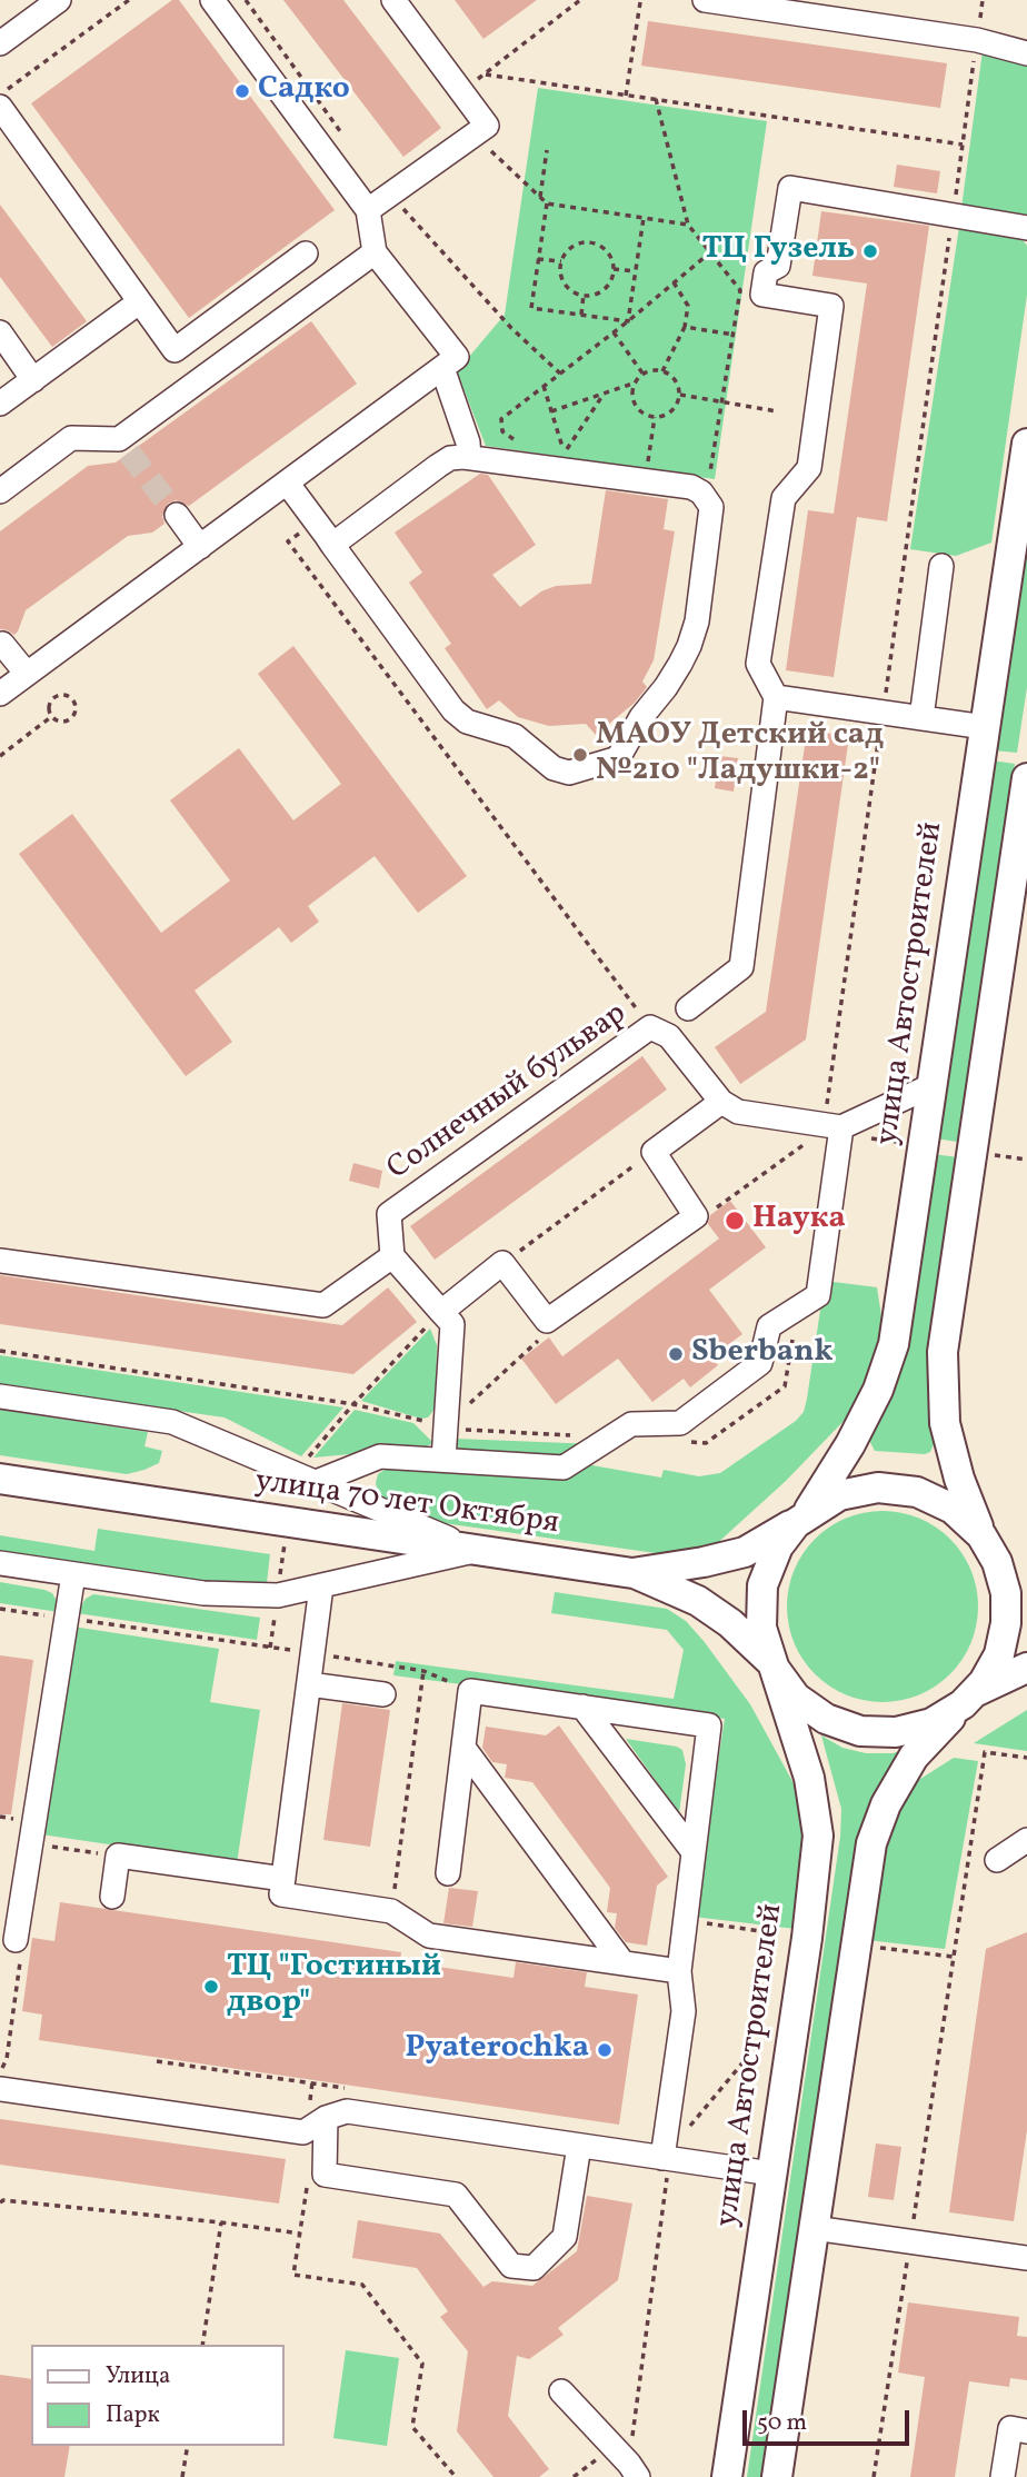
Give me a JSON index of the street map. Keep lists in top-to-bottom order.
{
  "streets": {
    "main road": ["улица Автостроителей", "улица 70 лет Октября"],
    "street": ["Солнечный бульвар"]
  },
  "crossings": [
    ["улица Автостроителей", "улица 70 лет Октября"]
  ],
  "places": [
    "Садко",
    "ТЦ Гузель",
    "МАОУ Детский сад №210 \"Ладушки-2\"",
    "Наука",
    "Sberbank",
    "ТЦ \"Гостиный двор\"",
    "Pyaterochka"
  ],
  "legend": ["Улица", "Парк"],
  "scale_bar": "50 m"
}
